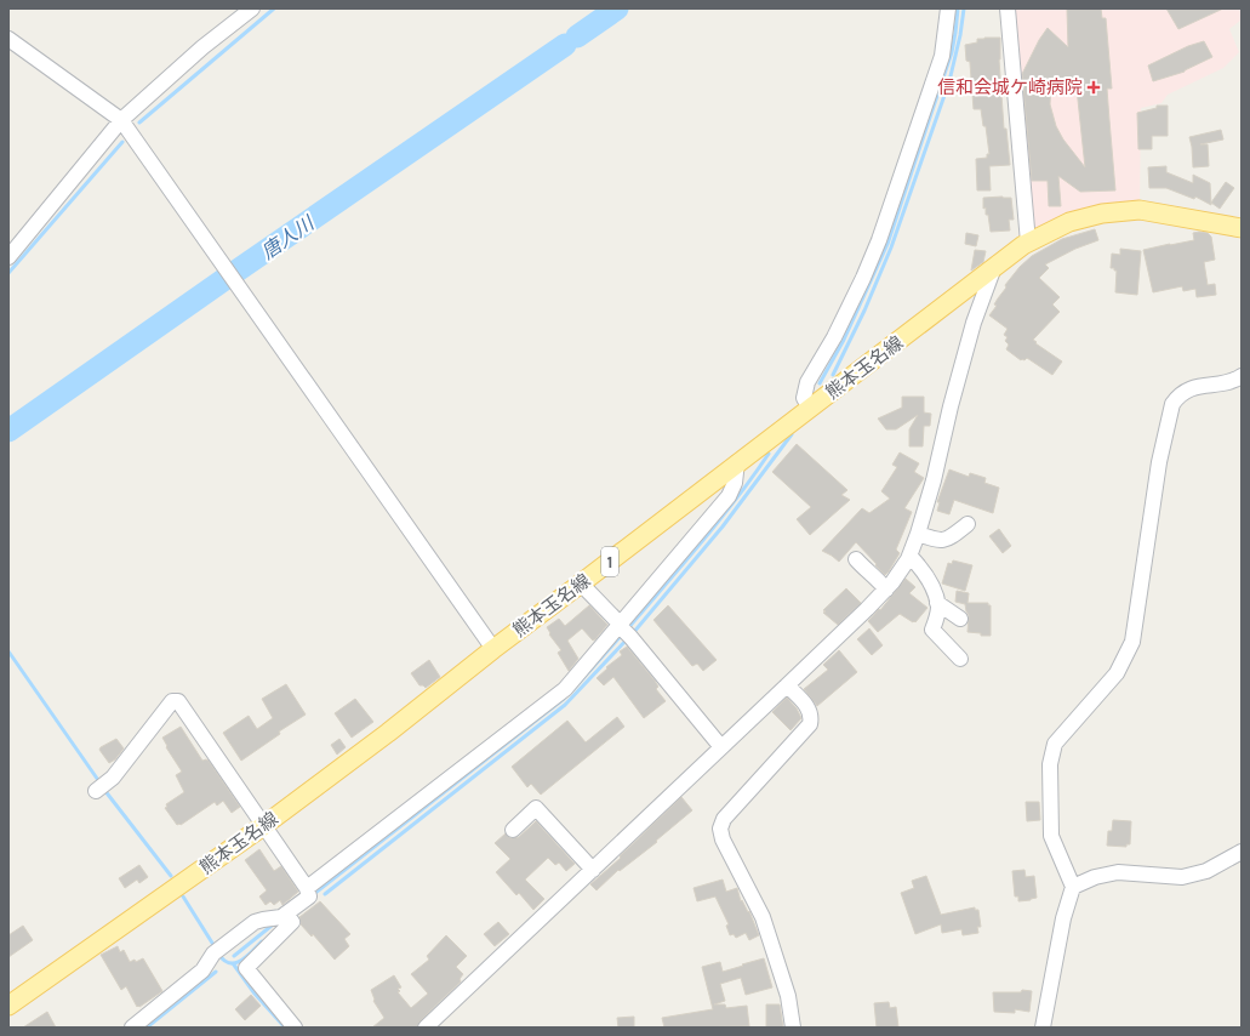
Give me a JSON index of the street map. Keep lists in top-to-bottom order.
{
  "streets": {
    "main road": ["熊本玉名線", "1"]
  },
  "water": ["唐人川"],
  "places": {
    "health": ["信和会城ケ崎病院"]
  }
}
